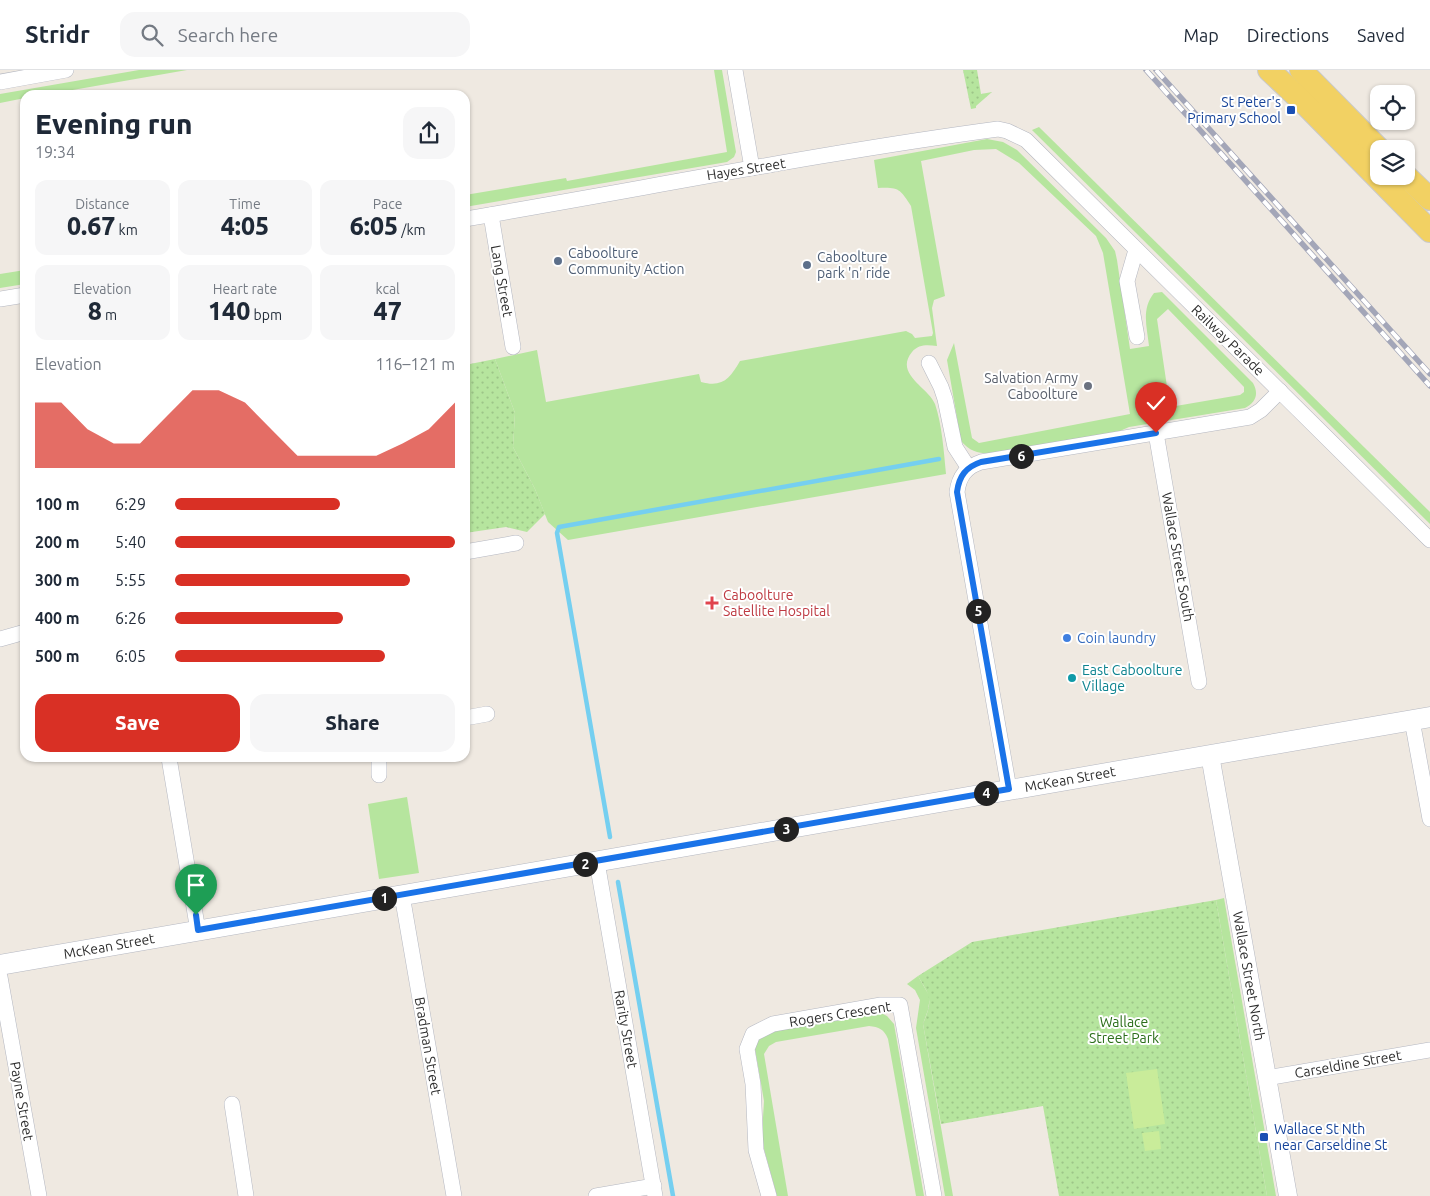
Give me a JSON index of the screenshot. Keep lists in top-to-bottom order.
{
  "streets": {
    "main road": ["McKean Street"],
    "street": [
      "Hayes Street",
      "Lang Street",
      "Railway Parade",
      "Wallace Street South",
      "Wallace Street North",
      "Rogers Crescent",
      "Rarity Street",
      "Bradman Street",
      "Carseldine Street",
      "Payne Street"
    ]
  },
  "crossings": [
    ["Hayes Street", "Lang Street"],
    ["Hayes Street", "Railway Parade"],
    ["McKean Street", "Wallace Street North"],
    ["McKean Street", "Rarity Street"],
    ["McKean Street", "Bradman Street"],
    ["Wallace Street North", "Carseldine Street"]
  ],
  "parks": ["Wallace Street Park"],
  "places": {
    "transit": ["St Peter's Primary School", "Wallace St Nth near Carseldine St"],
    "other": [
      "Caboolture Community Action",
      "Caboolture park 'n' ride",
      "Salvation Army Caboolture",
      "Coin laundry",
      "East Caboolture Village"
    ],
    "health": ["Caboolture Satellite Hospital"]
  },
  "page": {
    "header": "Stridr",
    "search": "Search here",
    "nav": ["Map", "Directions", "Saved"],
    "heading": ["Evening run", "19:34"],
    "stats": [
      ["Distance", "0.67 km"],
      ["Time", "4:05"],
      ["Pace", "6:05 /km"],
      ["Elevation", "8 m"],
      ["Heart rate", "140 bpm"],
      ["kcal", "47"]
    ],
    "chart": ["Elevation", "116–121 m"],
    "pins": [
      "6",
      "5",
      "4",
      "3",
      "2",
      "1"
    ],
    "list": [
      {
        "name": "100 m",
        "note": "6:29"
      },
      {
        "name": "200 m",
        "note": "5:40"
      },
      {
        "name": "300 m",
        "note": "5:55"
      },
      {
        "name": "400 m",
        "note": "6:26"
      },
      {
        "name": "500 m",
        "note": "6:05"
      }
    ],
    "buttons": ["Save", "Share"]
  }
}
